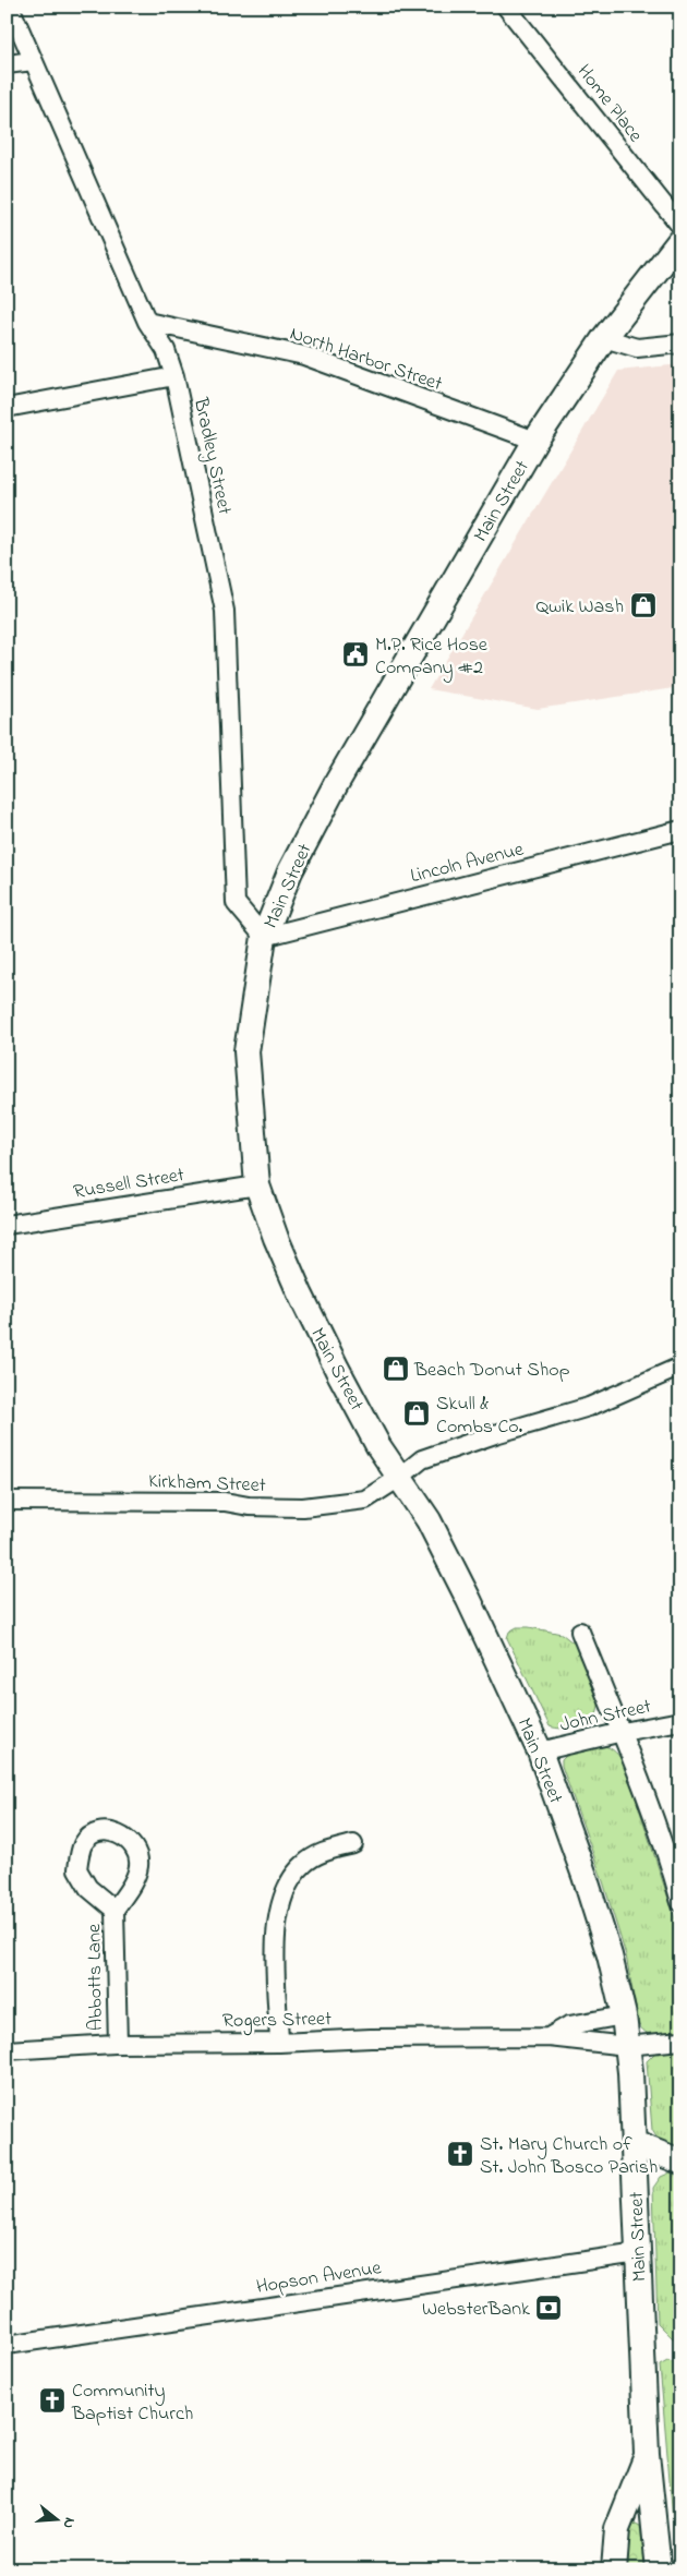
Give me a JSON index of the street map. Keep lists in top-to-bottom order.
{
  "streets": {
    "main road": ["Main Street"],
    "street": [
      "Home Place",
      "North Harbor Street",
      "Bradley Street",
      "Lincoln Avenue",
      "Russell Street",
      "Kirkham Street",
      "John Street",
      "Abbotts Lane",
      "Rogers Street",
      "Hopson Avenue"
    ]
  },
  "crossings": [
    ["North Harbor Street", "Bradley Street"],
    ["North Harbor Street", "Main Street"],
    ["Bradley Street", "Main Street"],
    ["Bradley Street", "Lincoln Avenue"],
    ["Main Street", "Lincoln Avenue"],
    ["Main Street", "Russell Street"],
    ["Main Street", "Kirkham Street"],
    ["Main Street", "John Street"],
    ["Main Street", "Rogers Street"],
    ["Main Street", "Hopson Avenue"],
    ["Abbotts Lane", "Rogers Street"]
  ],
  "places": {
    "shop": ["Qwik Wash", "Beach Donut Shop", "Skull & Combs Co."],
    "public building": ["M.P. Rice Hose Company #2"],
    "church": ["St. Mary Church of St. John Bosco Parish", "Community Baptist Church"],
    "bank": ["WebsterBank"]
  },
  "north": "right"
}
